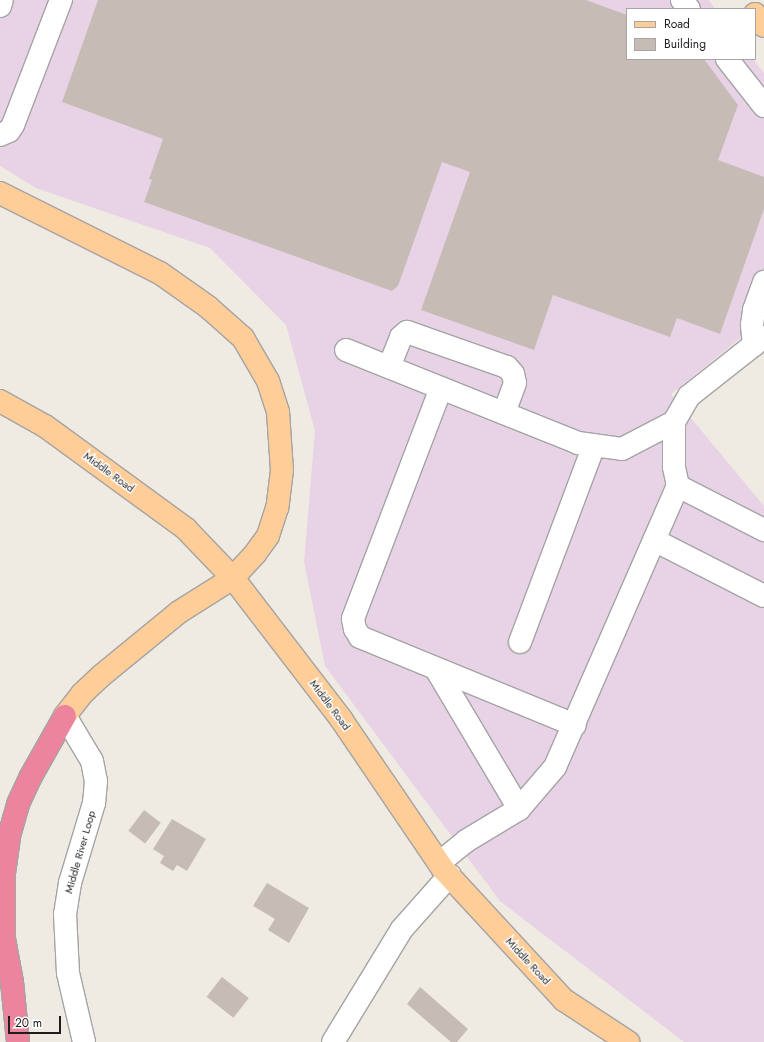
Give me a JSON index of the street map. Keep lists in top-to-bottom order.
{
  "streets": {
    "main road": ["Middle Road"],
    "street": ["Middle River Loop"]
  },
  "legend": ["Road", "Building"],
  "scale_bar": "20 m"
}
